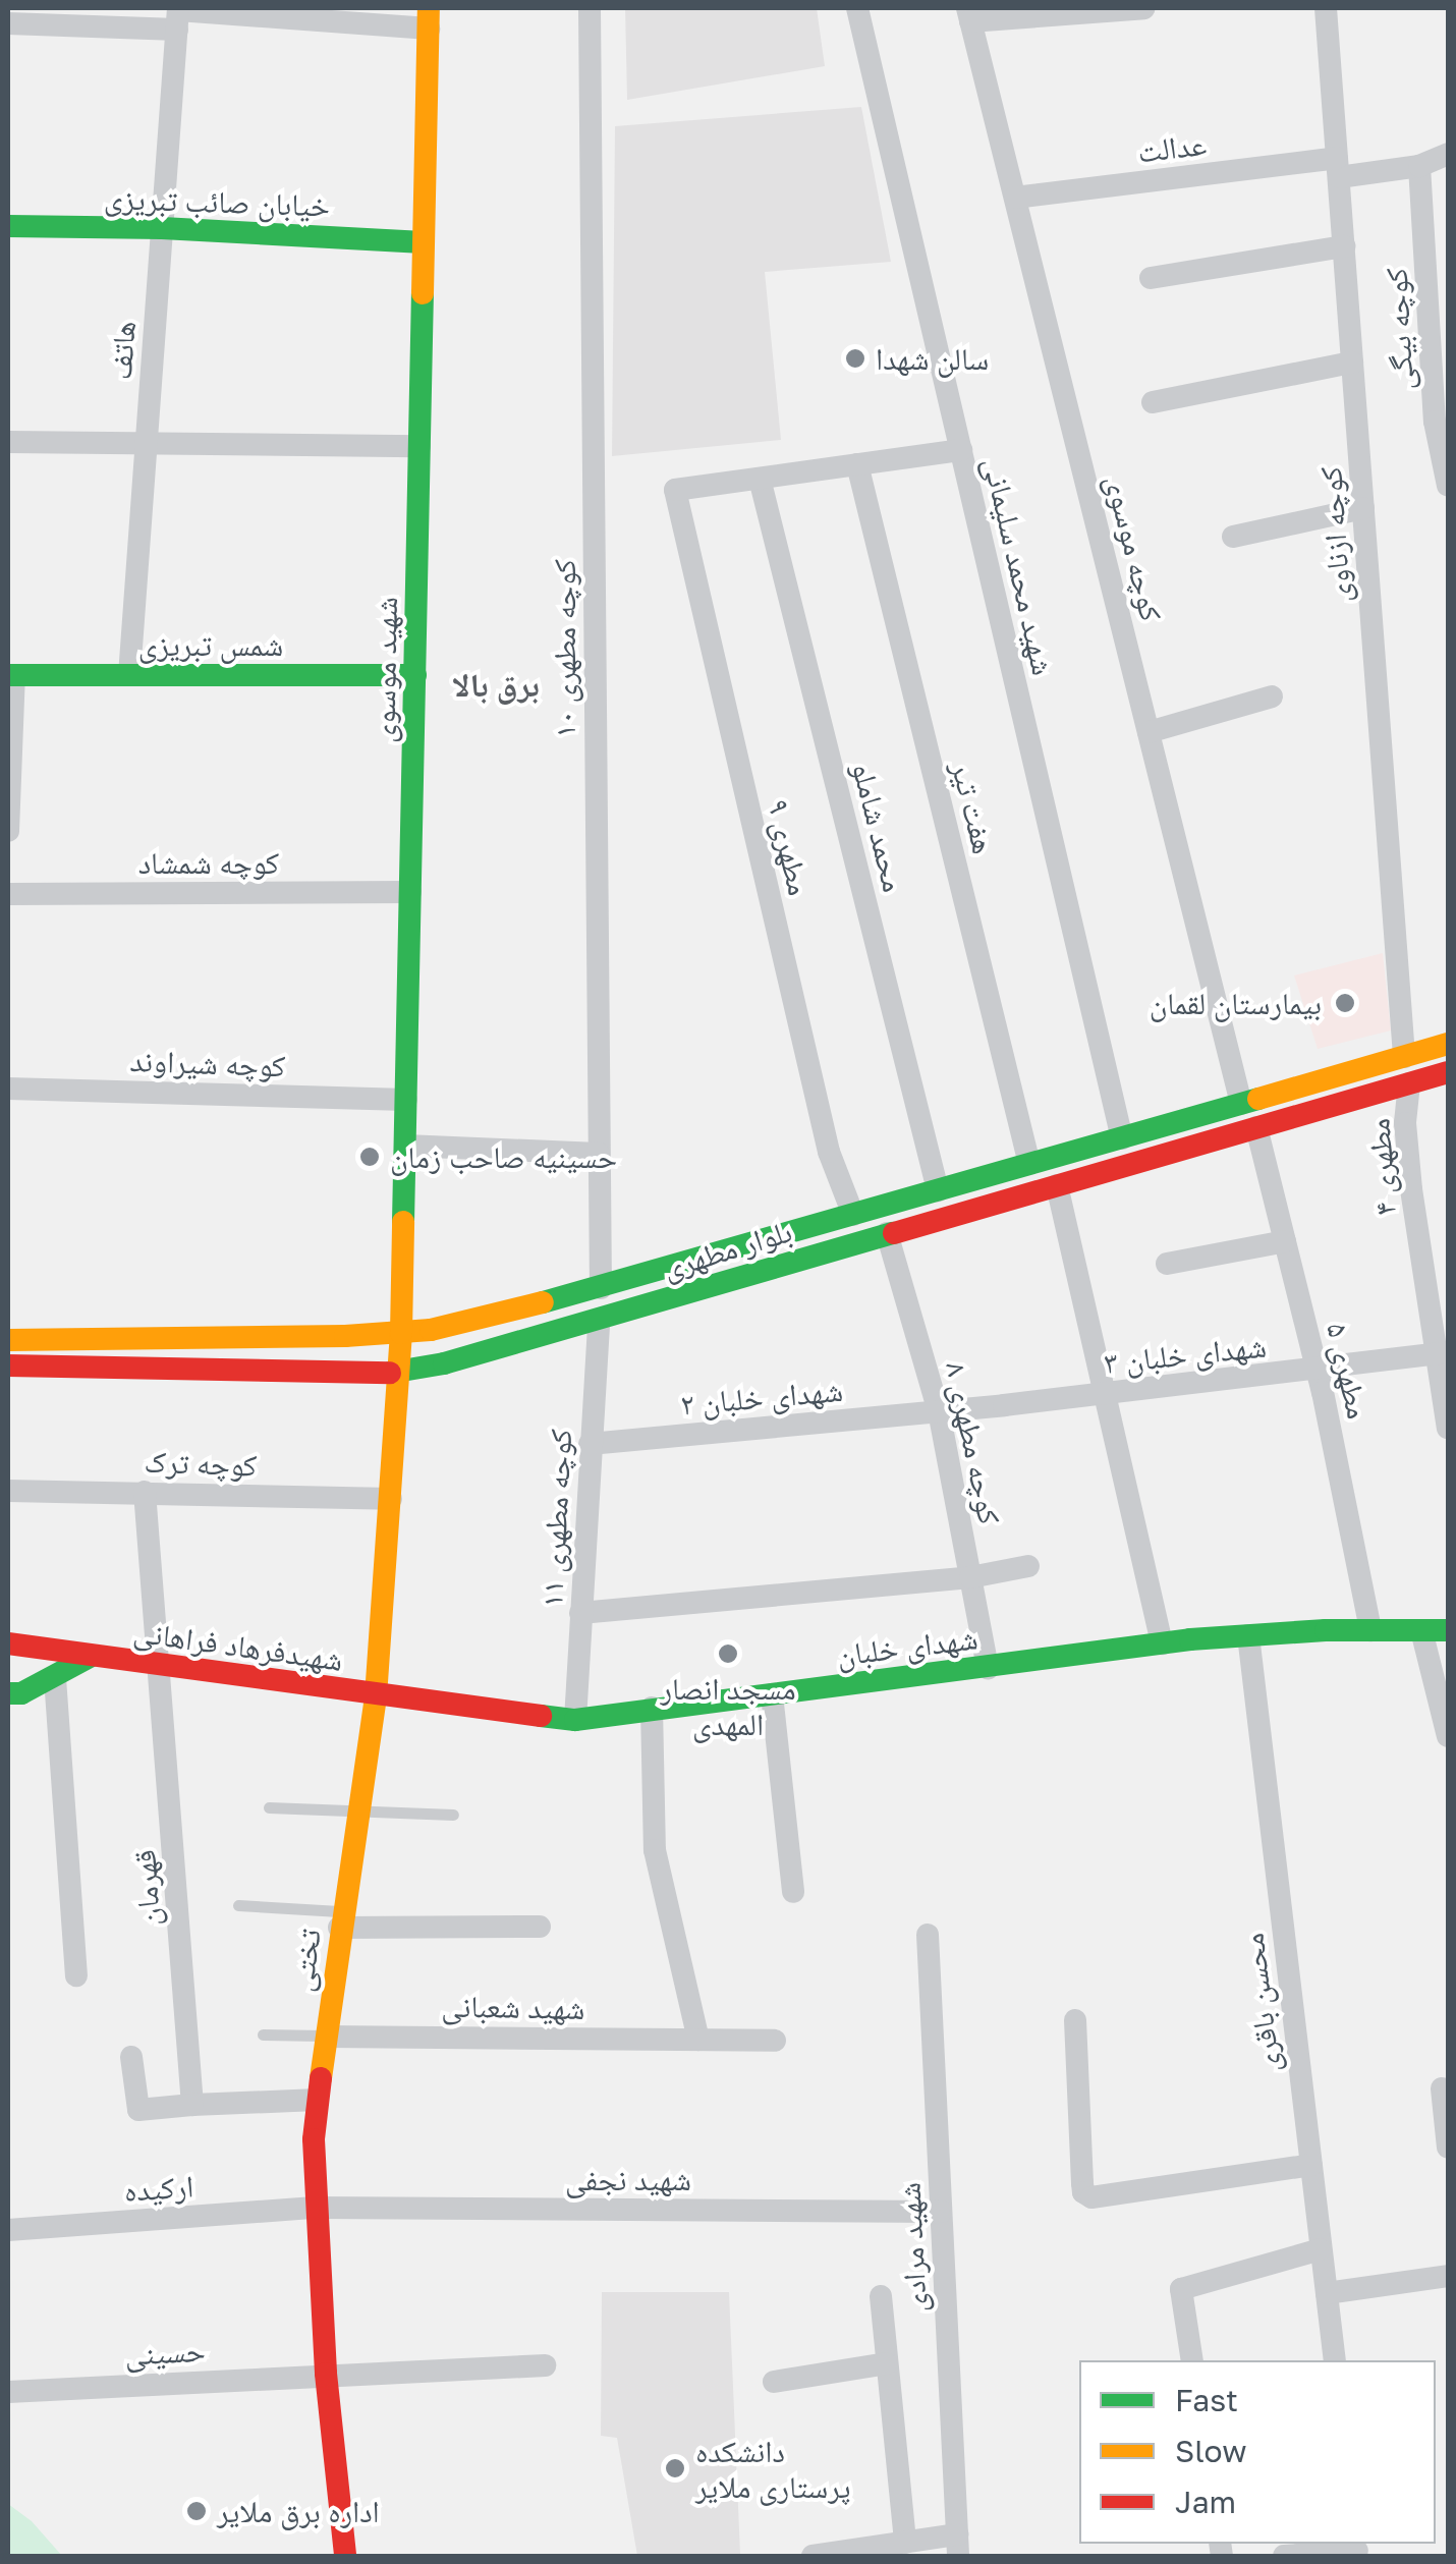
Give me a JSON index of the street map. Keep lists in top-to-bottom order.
{
  "streets": {
    "main road": [
      "خیابان صائب تبریزی",
      "شمس تبریزی",
      "شهید موسوی",
      "بلوار مطهری",
      "شهیدفرهاد فراهانی",
      "شهدای خلبان",
      "تختی"
    ],
    "street": [
      "عدالت",
      "کوچه بیگی",
      "هاتف",
      "کوچه ازناوی",
      "کوچه موسوی",
      "شهید محمد سلیمانی",
      "کوچه مطهری ۱۰",
      "هفت تیر",
      "محمد شاملو",
      "مطهری ۹",
      "کوچه شمشاد",
      "کوچه شیراوند",
      "مطهری ۴",
      "شهدای خلبان ۳",
      "مطهری ۵",
      "شهدای خلبان ۲",
      "کوچه مطهری ۸",
      "کوچه ترک",
      "کوچه مطهری ۱۱",
      "قهرمان",
      "محسن باقری",
      "شهید شعبانی",
      "شهید نجفی",
      "ارکیده",
      "شهید مرادی",
      "حسینی"
    ]
  },
  "crossings": [
    ["عدالت", "کوچه بیگی"],
    ["عدالت", "کوچه ازناوی"],
    ["عدالت", "کوچه موسوی"],
    ["خیابان صائب تبریزی", "هاتف"],
    ["خیابان صائب تبریزی", "شهید موسوی"],
    ["هاتف", "شمس تبریزی"],
    ["کوچه ازناوی", "بلوار مطهری"],
    ["کوچه موسوی", "بلوار مطهری"],
    ["شهید محمد سلیمانی", "بلوار مطهری"],
    ["شمس تبریزی", "شهید موسوی"],
    ["کوچه مطهری ۱۰", "بلوار مطهری"],
    ["شهید موسوی", "کوچه شمشاد"],
    ["شهید موسوی", "کوچه شیراوند"],
    ["شهید موسوی", "بلوار مطهری"],
    ["شهید موسوی", "تختی"],
    ["هفت تیر", "بلوار مطهری"],
    ["محمد شاملو", "مطهری ۹"],
    ["محمد شاملو", "بلوار مطهری"],
    ["مطهری ۹", "بلوار مطهری"],
    ["مطهری ۴", "بلوار مطهری"],
    ["مطهری ۴", "شهدای خلبان ۳"],
    ["بلوار مطهری", "مطهری ۵"],
    ["بلوار مطهری", "کوچه مطهری ۸"],
    ["بلوار مطهری", "کوچه مطهری ۱۱"],
    ["بلوار مطهری", "تختی"],
    ["شهدای خلبان ۳", "مطهری ۵"],
    ["شهدای خلبان ۳", "شهدای خلبان ۲"],
    ["شهدای خلبان ۳", "کوچه مطهری ۸"],
    ["مطهری ۵", "شهدای خلبان"],
    ["شهدای خلبان ۲", "کوچه مطهری ۸"],
    ["شهدای خلبان ۲", "کوچه مطهری ۱۱"],
    ["کوچه مطهری ۸", "شهدای خلبان"],
    ["کوچه ترک", "قهرمان"],
    ["کوچه ترک", "تختی"],
    ["کوچه مطهری ۱۱", "شهدای خلبان"],
    ["شهیدفرهاد فراهانی", "شهدای خلبان"],
    ["شهیدفرهاد فراهانی", "قهرمان"],
    ["شهیدفرهاد فراهانی", "تختی"],
    ["شهدای خلبان", "تختی"],
    ["شهدای خلبان", "محسن باقری"],
    ["تختی", "شهید شعبانی"],
    ["تختی", "شهید نجفی"],
    ["تختی", "ارکیده"],
    ["تختی", "حسینی"],
    ["شهید نجفی", "ارکیده"],
    ["شهید نجفی", "شهید مرادی"]
  ],
  "districts": ["برق بالا"],
  "places": [
    "سالن شهدا",
    "بیمارستان لقمان",
    "حسینیه صاحب زمان",
    "مسجد انصار المهدی",
    "دانشکده پرستاری ملایر",
    "اداره برق ملایر"
  ],
  "legend": ["Fast", "Slow", "Jam"]
}
